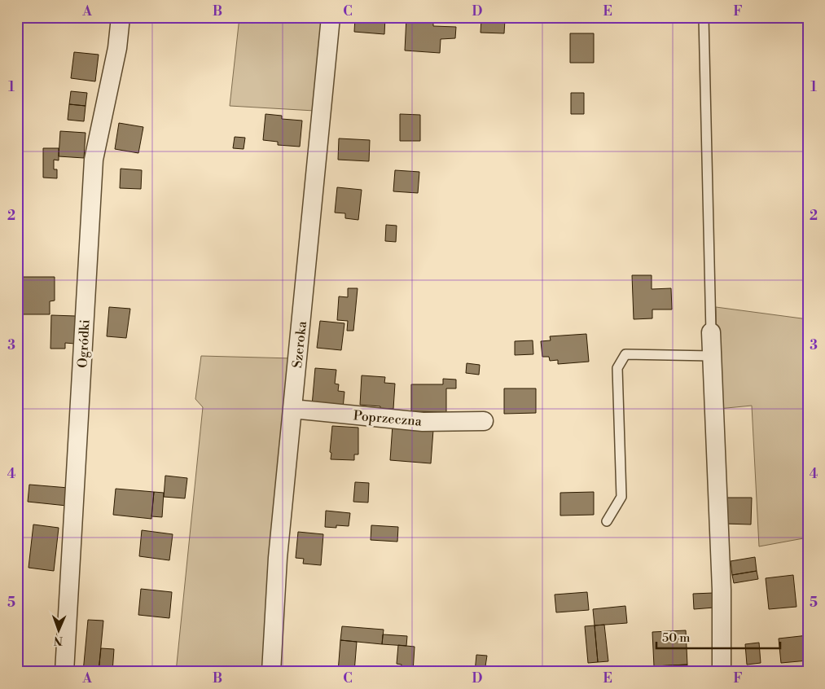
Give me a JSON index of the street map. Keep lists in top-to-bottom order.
{
  "streets": {
    "street": ["Ogródki", "Szeroka", "Poprzeczna"]
  },
  "crossings": [
    ["Szeroka", "Poprzeczna"]
  ],
  "scale_bar": "50 m",
  "north": "bottom",
  "grid": {
    "columns": [
      "A",
      "B",
      "C",
      "D",
      "E",
      "F"
    ],
    "rows": [
      "1",
      "2",
      "3",
      "4",
      "5"
    ]
  }
}
